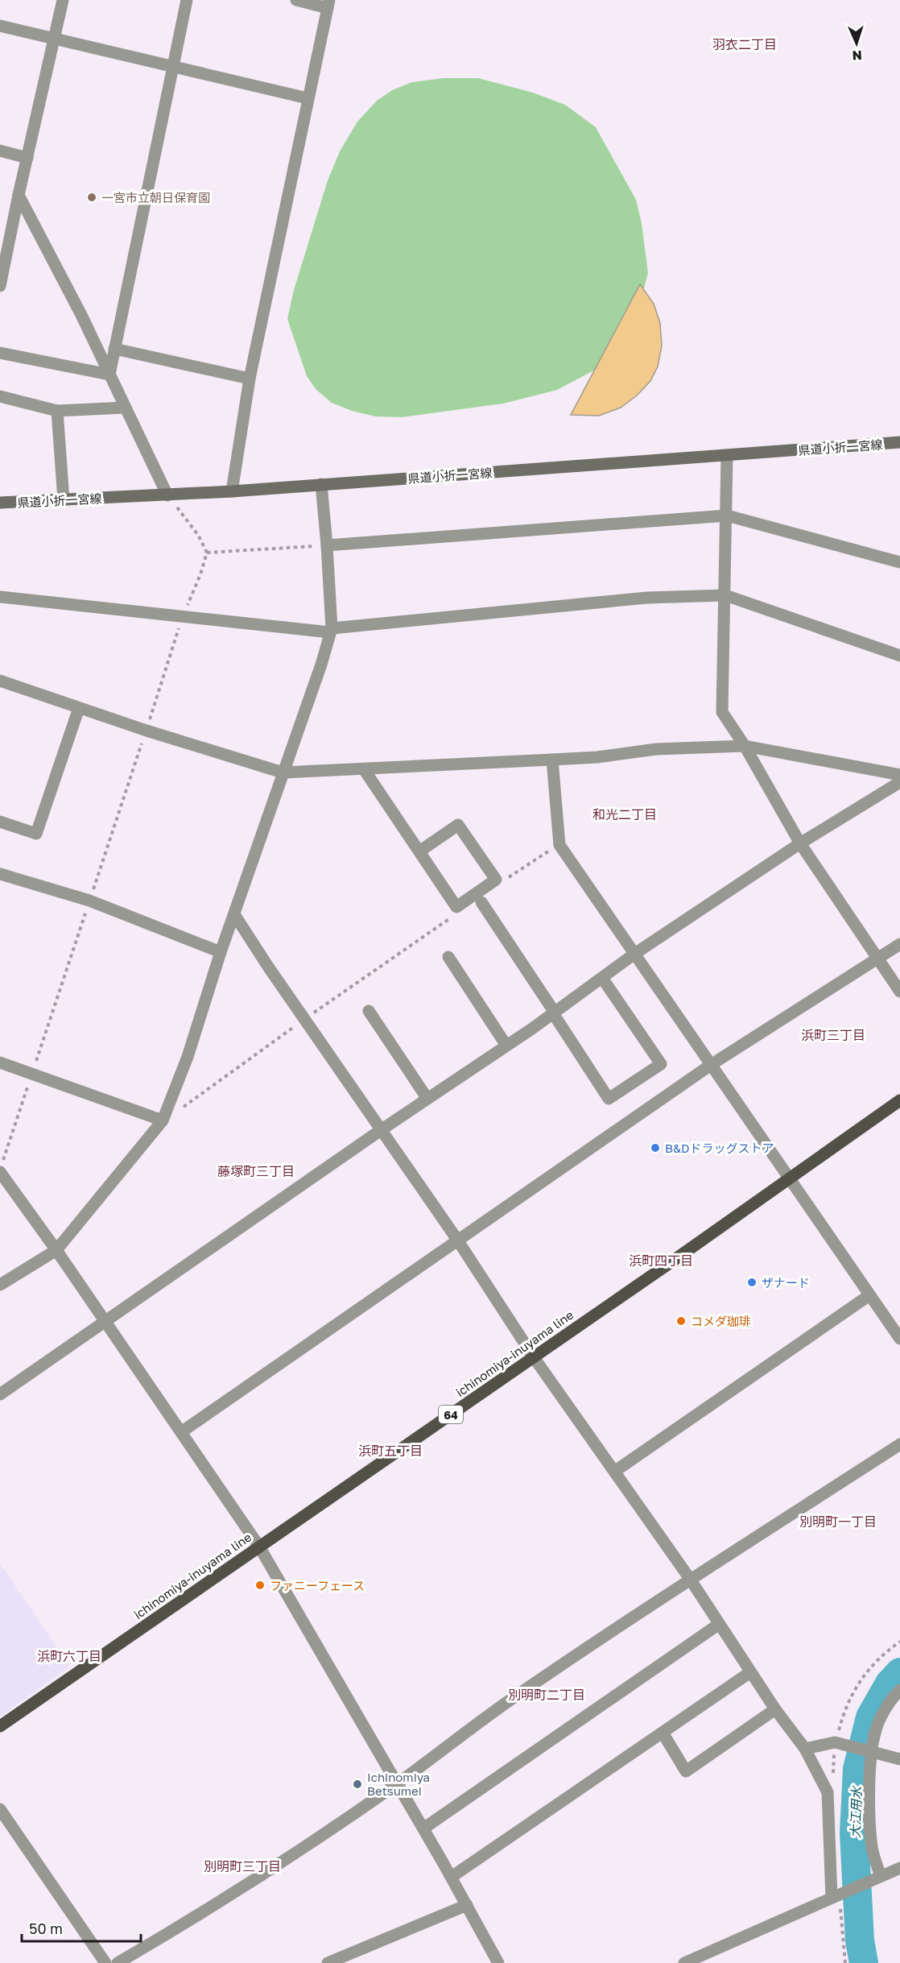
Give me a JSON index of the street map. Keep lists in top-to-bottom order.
{
  "streets": {
    "main road": ["県道小折一宮線", "ichinomiya-inuyama line", "64"]
  },
  "districts": [
    "羽衣二丁目",
    "和光二丁目",
    "浜町三丁目",
    "藤塚町三丁目",
    "浜町四丁目",
    "浜町五丁目",
    "別明町一丁目",
    "浜町六丁目",
    "別明町二丁目",
    "別明町三丁目"
  ],
  "water": ["大江用水"],
  "places": [
    "一宮市立朝日保育園",
    "B&Dドラッグストア",
    "ザナード",
    "コメダ珈琲",
    "ファニーフェース",
    "Ichinomiya Betsumei"
  ],
  "scale_bar": "50 m",
  "north": "bottom"
}
